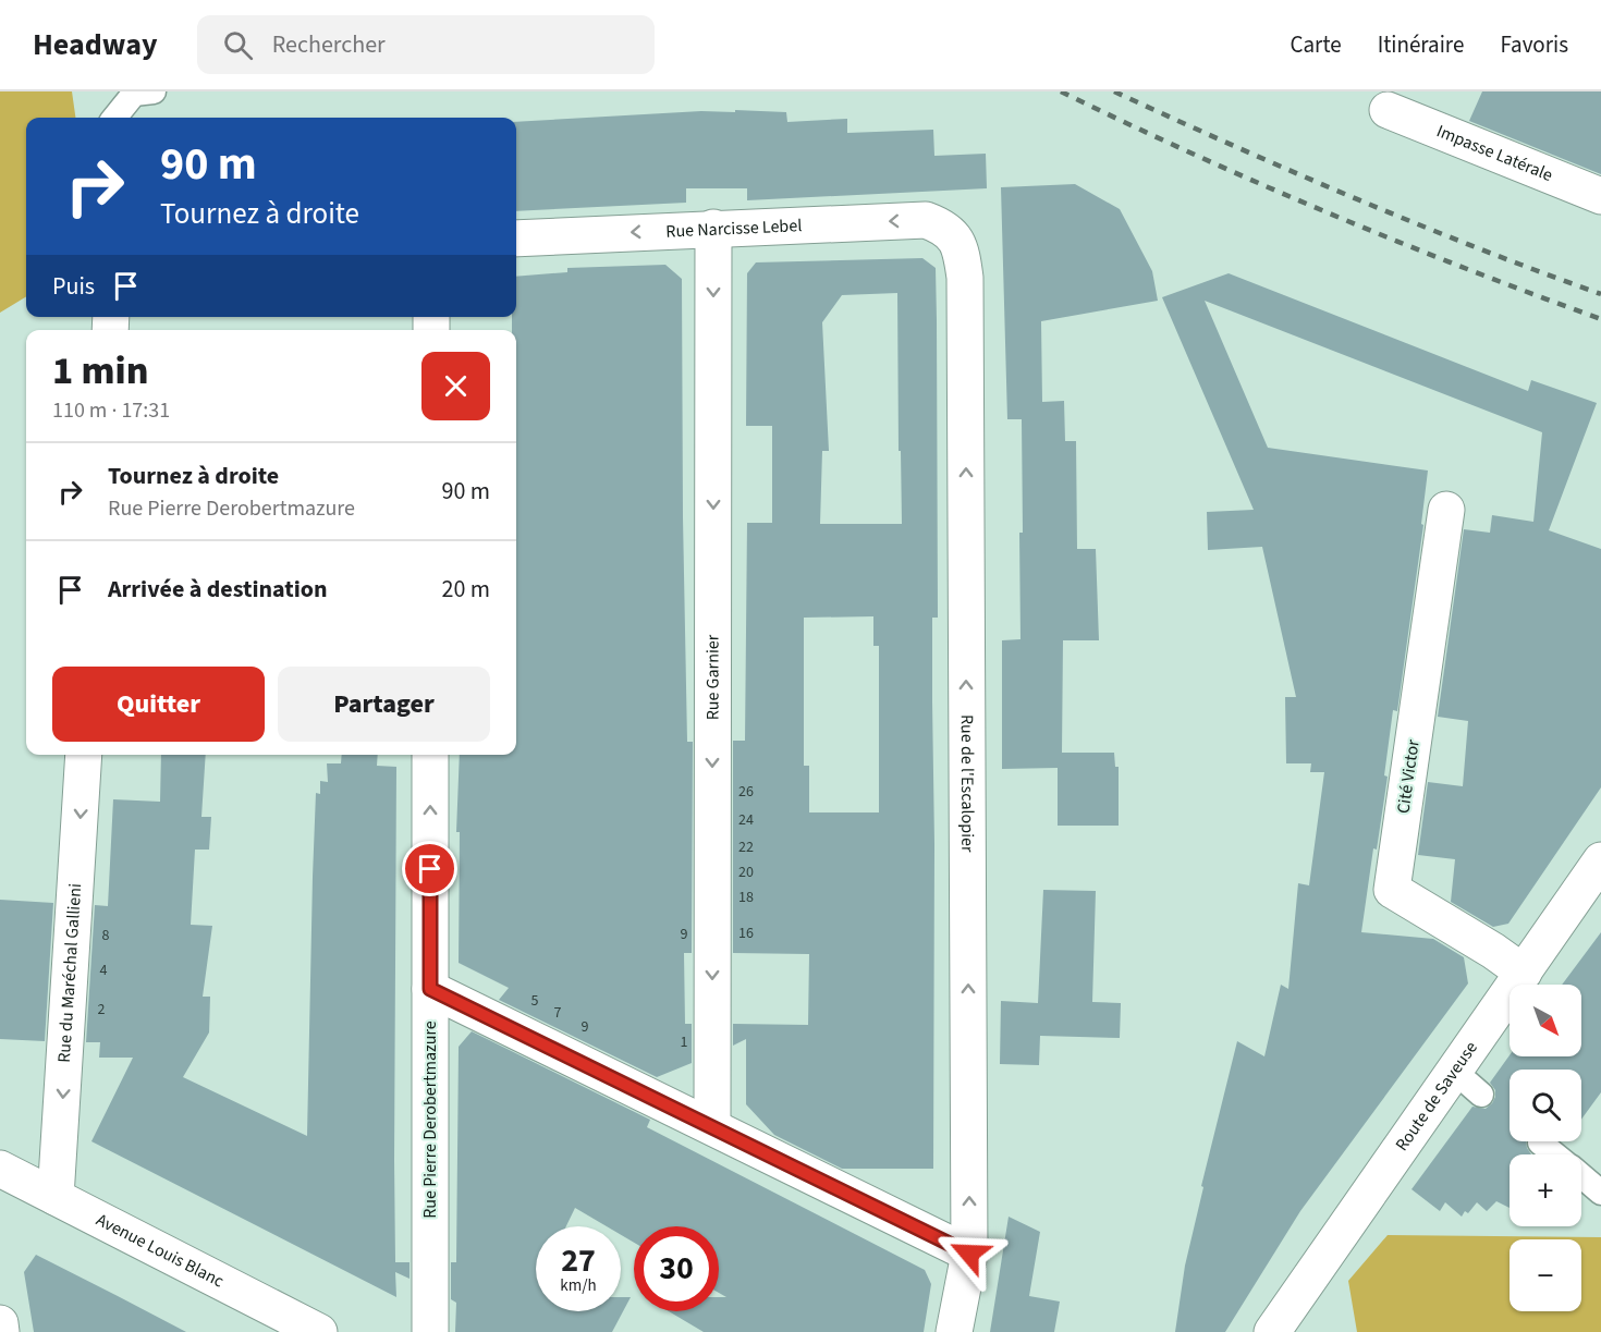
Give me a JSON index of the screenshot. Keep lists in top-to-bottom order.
{
  "streets": {
    "street": [
      "Impasse Latérale",
      "Rue Narcisse Lebel",
      "Rue Garnier",
      "Cité Victor",
      "Rue de l'Escalopier",
      "Rue du Maréchal Gallieni",
      "Route de Saveuse",
      "Rue Pierre Derobertmazure",
      "Avenue Louis Blanc"
    ]
  },
  "crossings": [
    ["Rue Narcisse Lebel", "Rue Garnier"],
    ["Rue Narcisse Lebel", "Rue de l'Escalopier"],
    ["Cité Victor", "Route de Saveuse"],
    ["Rue du Maréchal Gallieni", "Avenue Louis Blanc"]
  ],
  "one_way": [
    "Rue Narcisse Lebel",
    "Rue Garnier",
    "Rue de l'Escalopier",
    "Rue du Maréchal Gallieni",
    "Rue Pierre Derobertmazure"
  ],
  "house_numbers": [
    "26",
    "24",
    "22",
    "20",
    "18",
    "16",
    "9",
    "8",
    "4",
    "5",
    "2",
    "7",
    "9",
    "1"
  ],
  "north": "bottom right",
  "page": {
    "header": "Headway",
    "search": "Rechercher",
    "nav": ["Carte", "Itinéraire", "Favoris"],
    "turn": ["90 m", "Tournez à droite"],
    "then": "Puis",
    "heading": ["1 min", "110 m · 17:31"],
    "list": [
      {
        "name": "Tournez à droite",
        "note": "Rue Pierre Derobertmazure",
        "value": "90 m"
      },
      {
        "name": "Arrivée à destination",
        "value": "20 m"
      }
    ],
    "buttons": ["Quitter", "Partager"],
    "map_buttons": ["+", "−"],
    "speed": "27 km/h",
    "limit": "30"
  }
}
